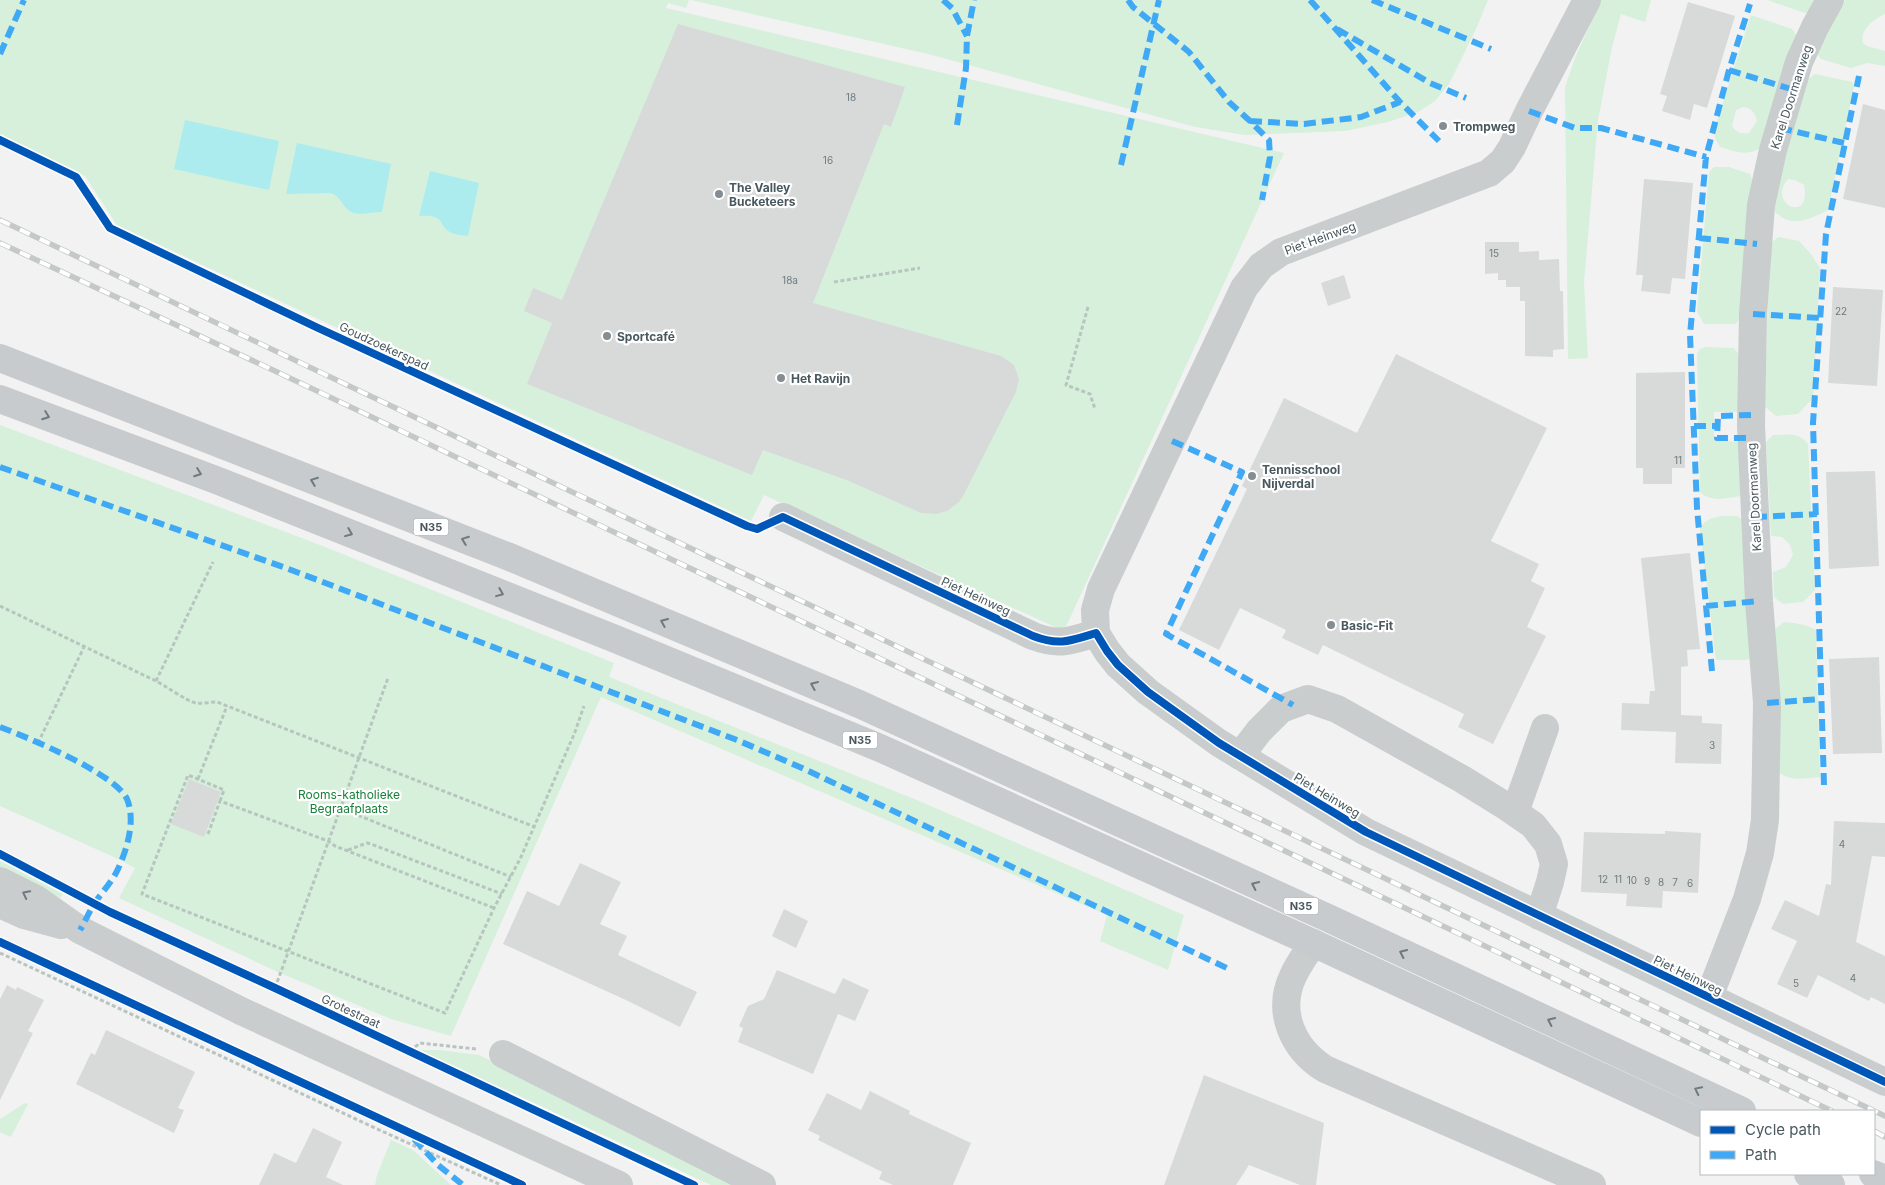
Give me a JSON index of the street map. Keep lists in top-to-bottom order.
{
  "streets": {
    "main road": ["N35"],
    "street": ["Karel Doormanweg", "Piet Heinweg"],
    "cycle path": ["Goudzoekerspad", "Grotestraat"]
  },
  "crossings": [
    ["Karel Doormanweg", "Piet Heinweg"]
  ],
  "parks": ["Rooms-katholieke Begraafplaats"],
  "places": [
    "Trompweg",
    "The Valley Bucketeers",
    "Sportcafé",
    "Het Ravijn",
    "Tennisschool Nijverdal",
    "Basic-Fit"
  ],
  "house_numbers": [
    "18",
    "16",
    "15",
    "18a",
    "22",
    "11",
    "3",
    "4",
    "12",
    "11",
    "10",
    "9",
    "8",
    "7",
    "6",
    "4",
    "5"
  ],
  "legend": ["Cycle path", "Path"]
}
